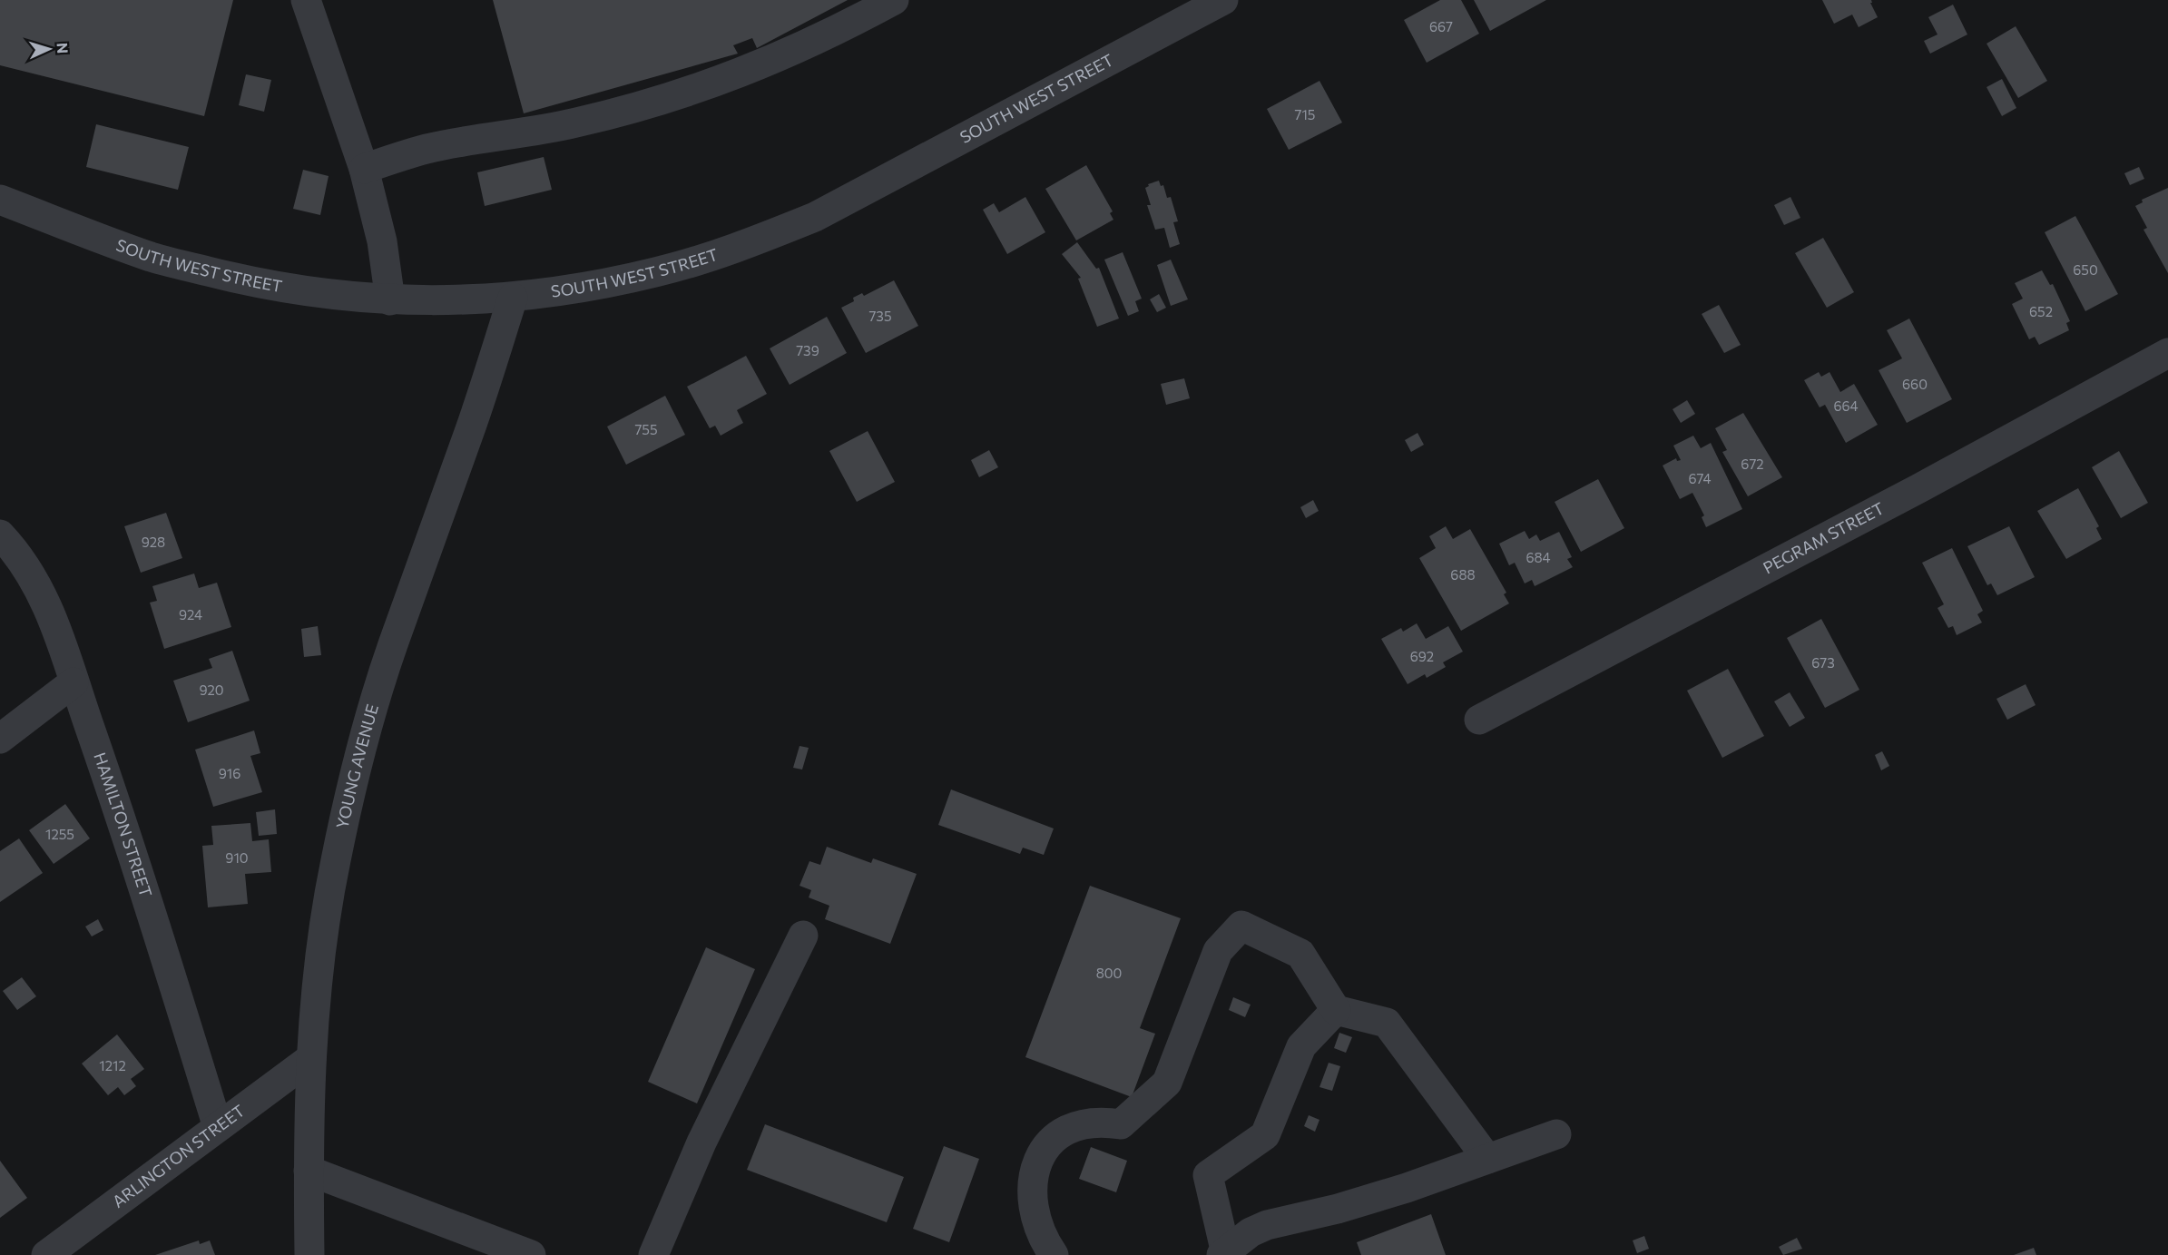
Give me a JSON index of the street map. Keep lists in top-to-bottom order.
{
  "streets": {
    "street": [
      "SOUTH WEST STREET",
      "PEGRAM STREET",
      "YOUNG AVENUE",
      "HAMILTON STREET",
      "ARLINGTON STREET"
    ]
  },
  "crossings": [
    ["SOUTH WEST STREET", "YOUNG AVENUE"],
    ["YOUNG AVENUE", "ARLINGTON STREET"],
    ["HAMILTON STREET", "ARLINGTON STREET"]
  ],
  "house_numbers": [
    "667",
    "715",
    "650",
    "652",
    "735",
    "739",
    "660",
    "664",
    "755",
    "672",
    "674",
    "928",
    "684",
    "688",
    "924",
    "692",
    "673",
    "920",
    "916",
    "1255",
    "910",
    "800",
    "1212"
  ],
  "north": "right"
}
